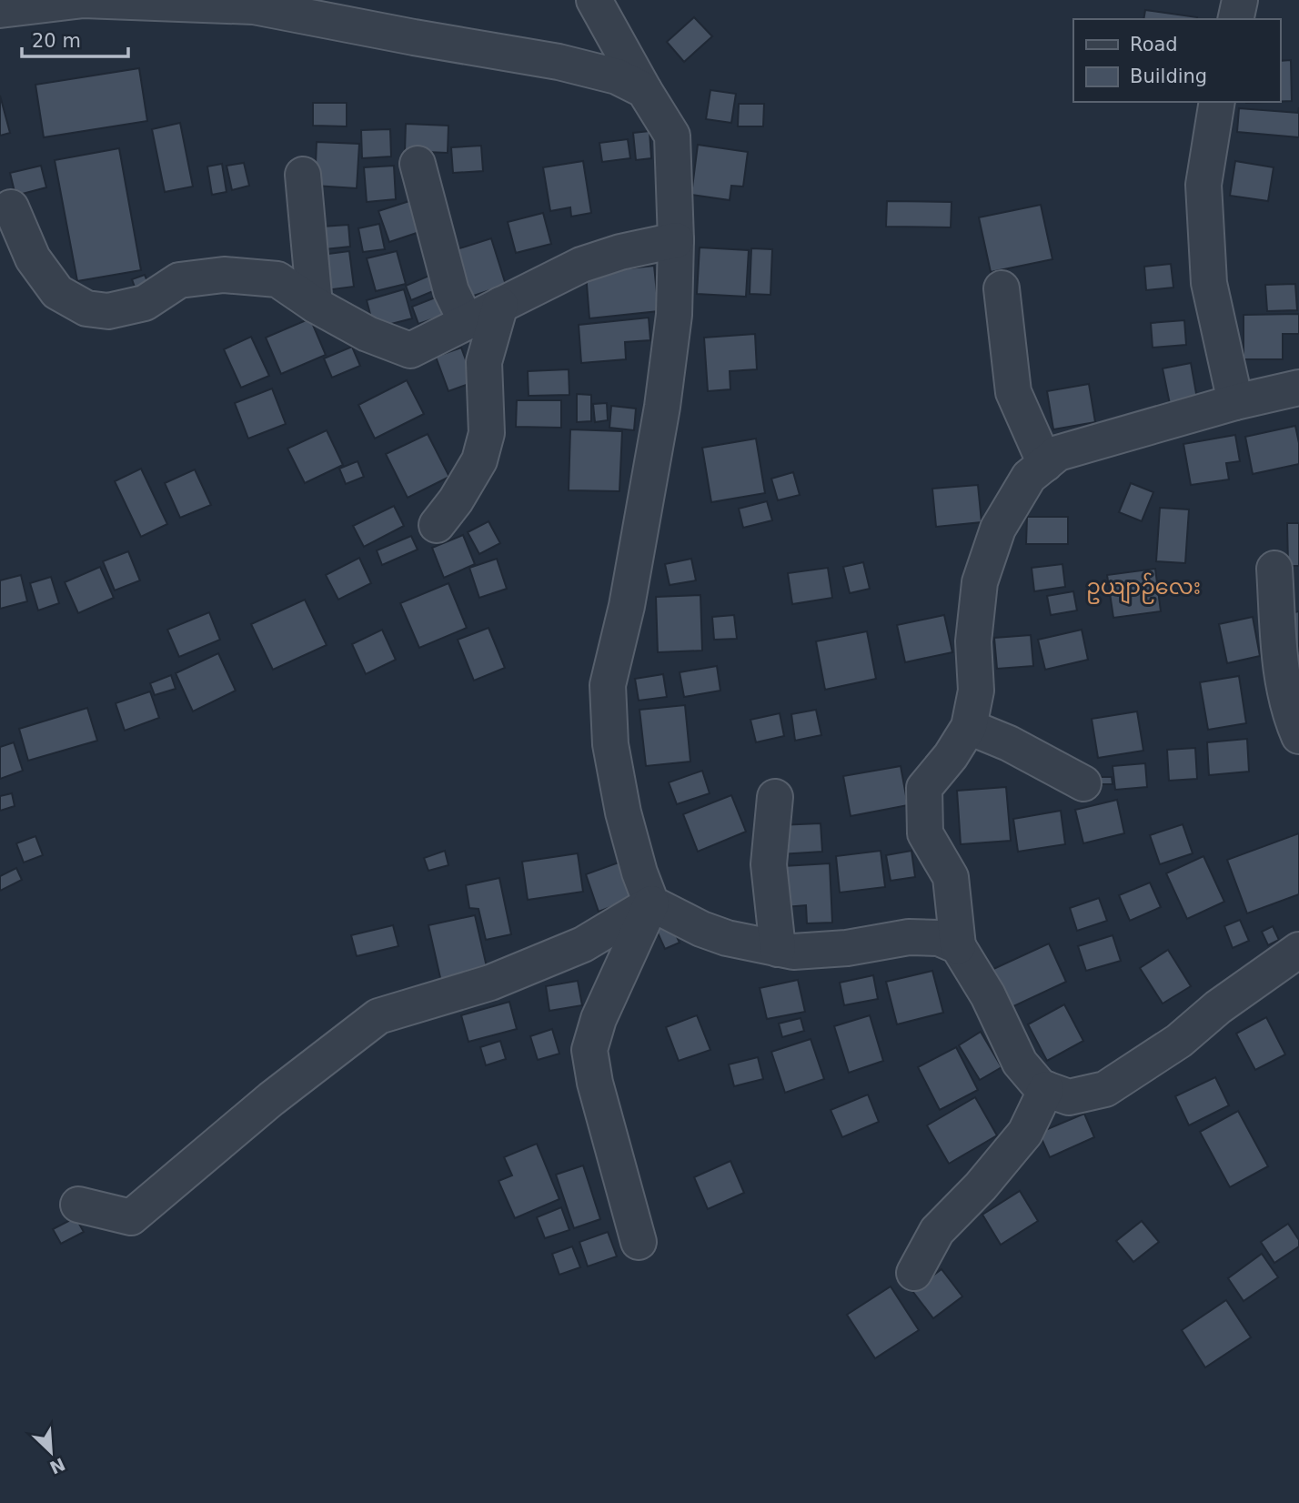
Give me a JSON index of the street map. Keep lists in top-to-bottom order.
{
  "districts": ["ဥယျာဉ်လေး"],
  "legend": ["Road", "Building"],
  "scale_bar": "20 m",
  "north": "bottom right"
}
